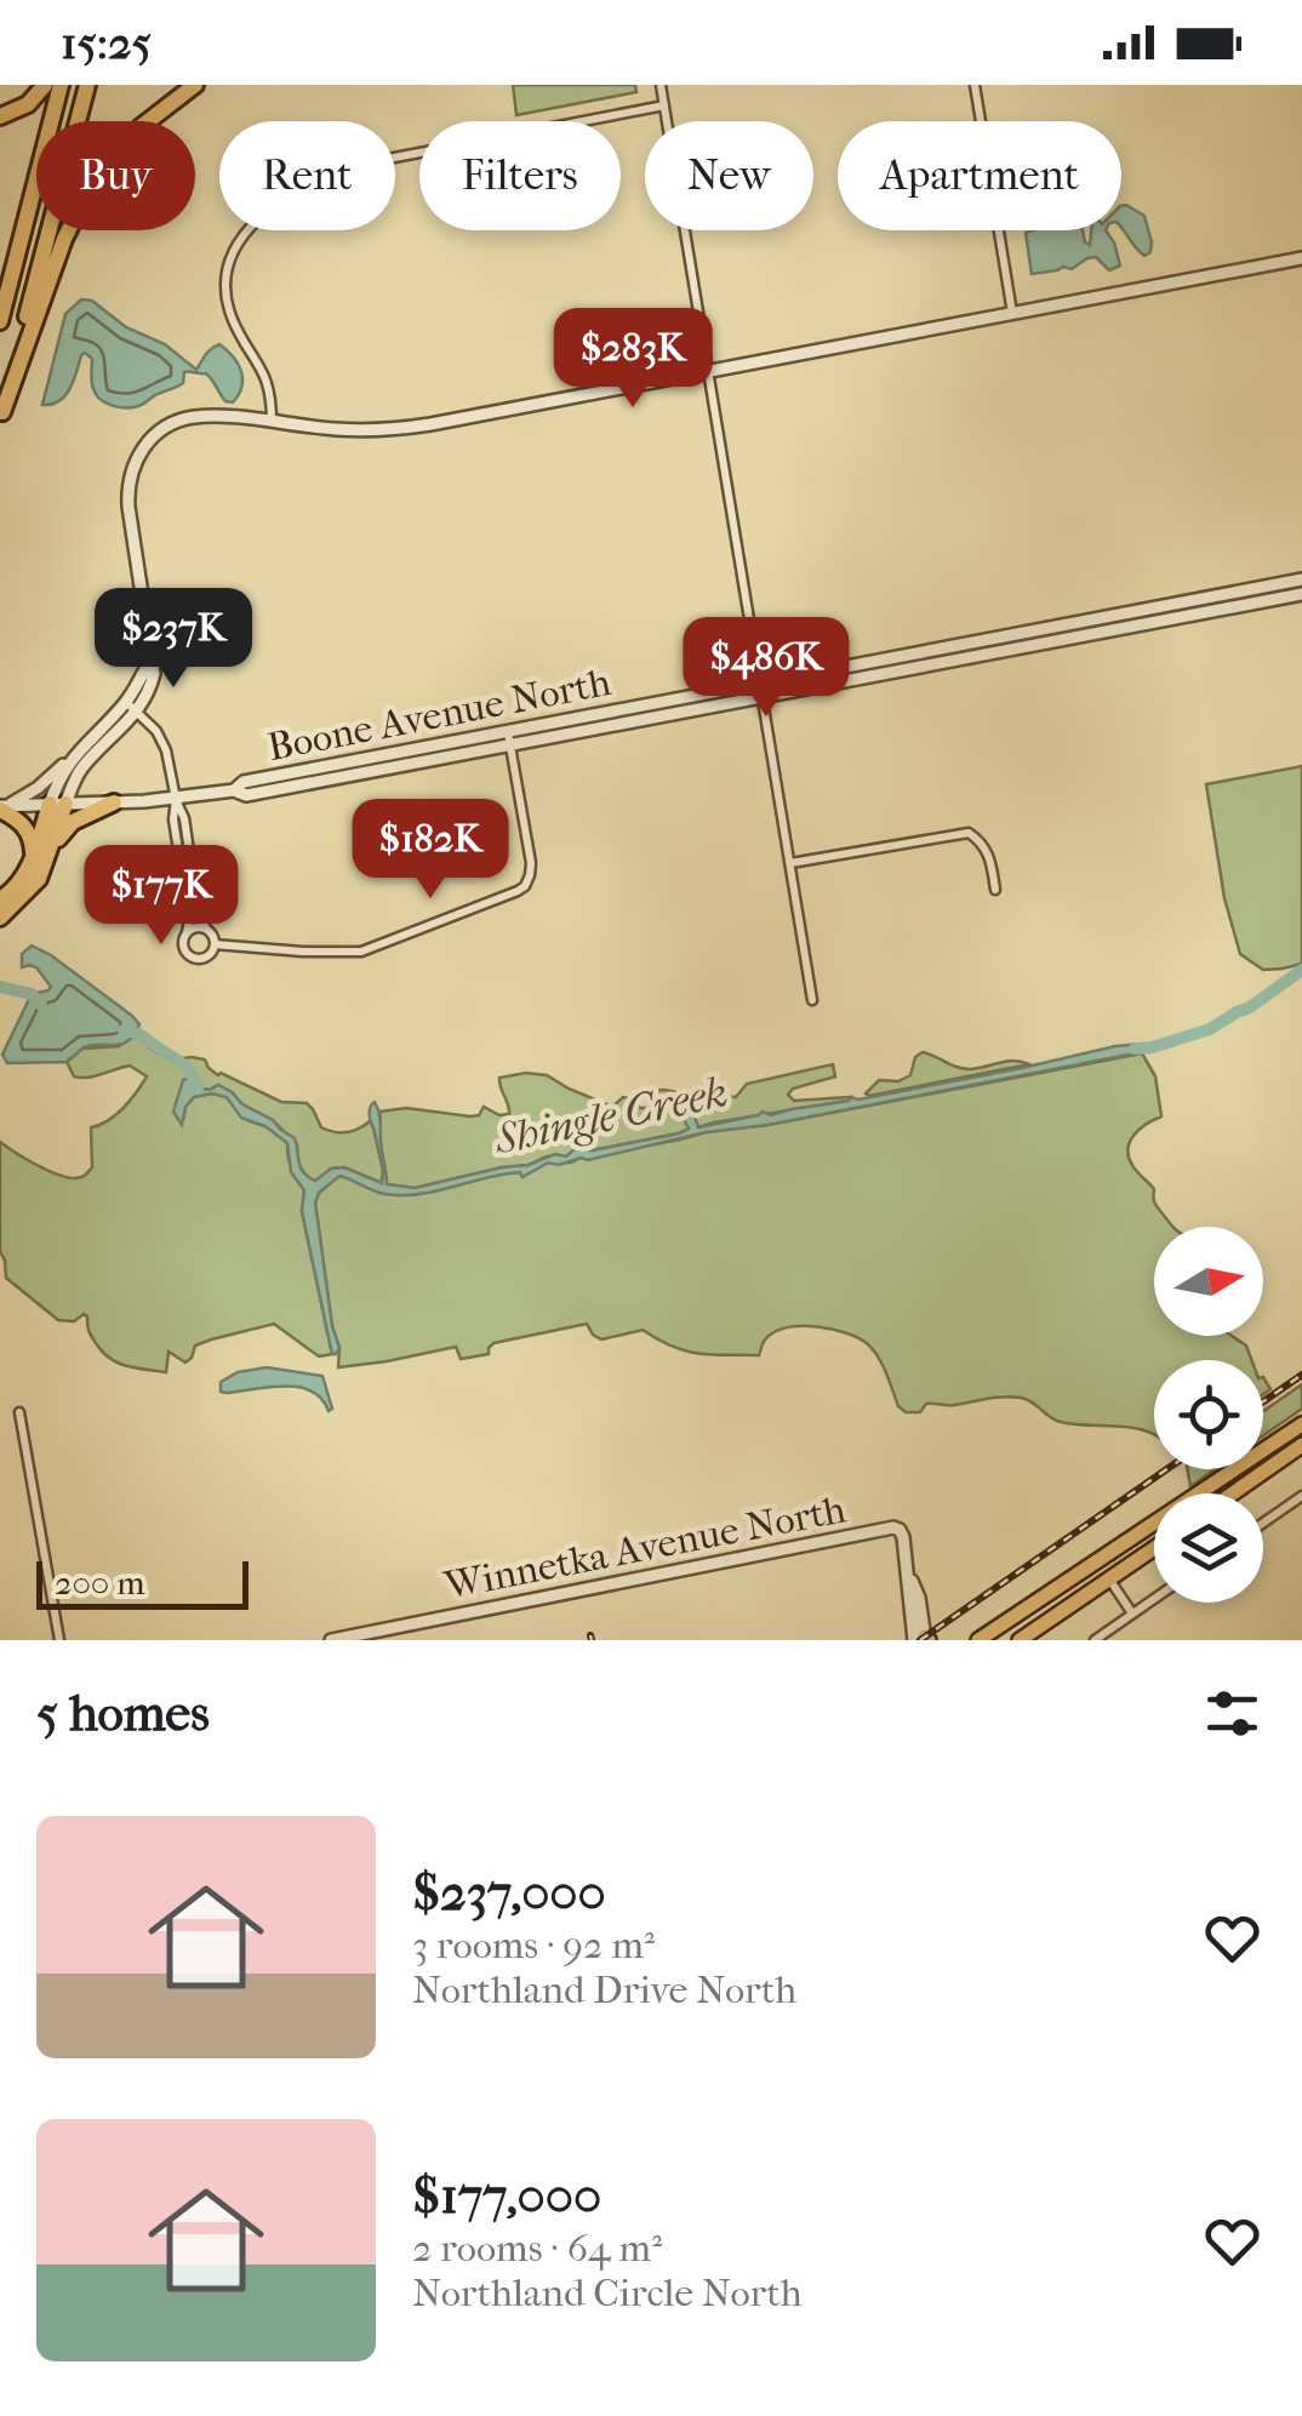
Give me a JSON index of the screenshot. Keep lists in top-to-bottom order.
{
  "streets": {
    "street": ["Boone Avenue North", "Winnetka Avenue North"]
  },
  "water": ["Shingle Creek"],
  "scale_bar": "200 m",
  "north": "right",
  "page": {
    "status": "15:25",
    "chip": [
      "Buy",
      "Rent",
      "Filters",
      "New",
      "Apartment"
    ],
    "price": [
      "$283K",
      "$237K",
      "$486K",
      "$182K",
      "$177K"
    ],
    "scale": "200 m",
    "heading": "5 homes",
    "list": [
      {
        "name": "$237,000",
        "note": "3 rooms · 92 m² · Northland Drive North"
      },
      {
        "name": "$177,000",
        "note": "2 rooms · 64 m² · Northland Circle North"
      }
    ]
  }
}
